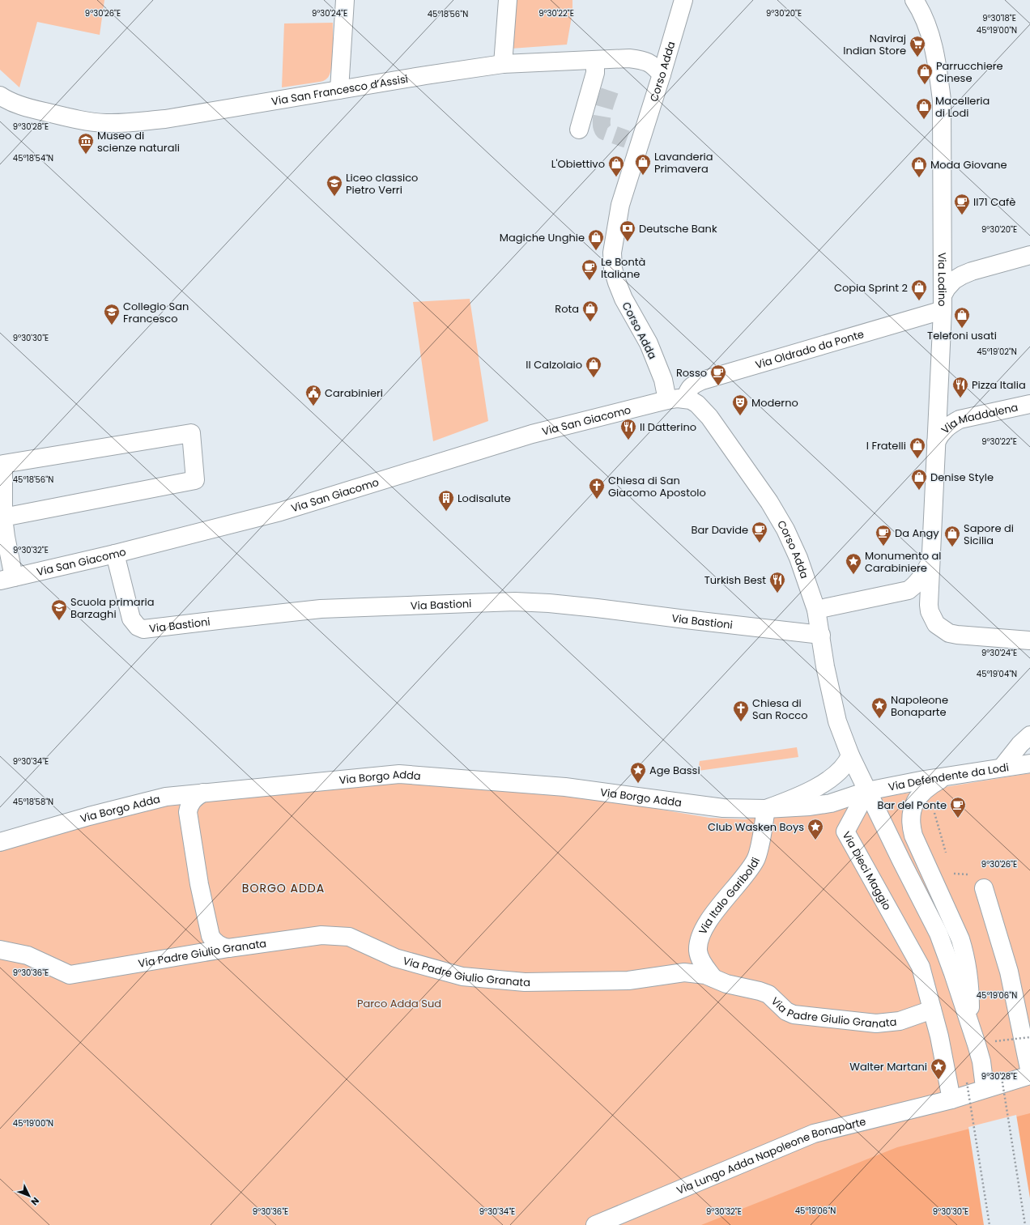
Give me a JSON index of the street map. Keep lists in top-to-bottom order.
{
  "streets": {
    "street": [
      "Corso Adda",
      "Via San Francesco d’Assisi",
      "Via Lodino",
      "Via Oldrado da Ponte",
      "Via San Giacomo",
      "Via Maddalena",
      "Via Bastioni",
      "Via Defendente da Lodi",
      "Via Borgo Adda",
      "Via Dieci Maggio",
      "Via Italo Gariboldi",
      "Via Padre Giulio Granata",
      "Via Lungo Adda Napoleone Bonaparte"
    ]
  },
  "crossings": [
    ["Corso Adda", "Via San Francesco d’Assisi"],
    ["Corso Adda", "Via Oldrado da Ponte"],
    ["Corso Adda", "Via San Giacomo"],
    ["Corso Adda", "Via Bastioni"],
    ["Corso Adda", "Via Defendente da Lodi"],
    ["Corso Adda", "Via Borgo Adda"],
    ["Corso Adda", "Via Dieci Maggio"],
    ["Via Lodino", "Via Oldrado da Ponte"],
    ["Via Lodino", "Via Maddalena"],
    ["Via Oldrado da Ponte", "Via San Giacomo"],
    ["Via San Giacomo", "Via Bastioni"],
    ["Via Defendente da Lodi", "Via Borgo Adda"],
    ["Via Defendente da Lodi", "Via Dieci Maggio"],
    ["Via Borgo Adda", "Via Dieci Maggio"],
    ["Via Borgo Adda", "Via Italo Gariboldi"],
    ["Via Dieci Maggio", "Via Padre Giulio Granata"],
    ["Via Dieci Maggio", "Via Lungo Adda Napoleone Bonaparte"],
    ["Via Italo Gariboldi", "Via Padre Giulio Granata"]
  ],
  "districts": ["BORGO ADDA"],
  "parks": ["Parco Adda Sud"],
  "places": {
    "supermarket": ["Naviraj Indian Store"],
    "shop": [
      "Parrucchiere Cinese",
      "Macelleria di Lodi",
      "Lavanderia Primavera",
      "L'Obiettivo",
      "Moda Giovane",
      "Magiche Unghie",
      "Copia Sprint 2",
      "Rota",
      "Telefoni usati",
      "Il Calzolaio",
      "I Fratelli",
      "Denise Style",
      "Sapore di Sicilia"
    ],
    "museum": ["Museo di scienze naturali"],
    "school or university": ["Liceo classico Pietro Verri", "Collegio San Francesco", "Scuola primaria Barzaghi"],
    "cafe": [
      "Il71 Cafè",
      "Le Bontà Italiane",
      "Rosso",
      "Bar Davide",
      "Da Angy",
      "Bar del Ponte"
    ],
    "bank": ["Deutsche Bank"],
    "restaurant": ["Pizza Italia", "Il Datterino", "Turkish Best"],
    "public building": ["Carabinieri"],
    "theatre": ["Moderno"],
    "church": ["Chiesa di San Giacomo Apostolo", "Chiesa di San Rocco"],
    "building": ["Lodisalute"],
    "place": [
      "Monumento al Carabiniere",
      "Napoleone Bonaparte",
      "Age Bassi",
      "Club Wasken Boys",
      "Walter Martani"
    ]
  },
  "north": "bottom right",
  "coordinates": [
    "9°30'26\"E",
    "9°30'24\"E",
    "9°30'20\"E",
    "9°30'22\"E",
    "45°18'56\"N",
    "9°30'18\"E",
    "45°19'00\"N",
    "9°30'28\"E",
    "45°18'54\"N",
    "9°30'30\"E",
    "45°19'02\"N",
    "9°30'32\"E",
    "45°19'04\"N",
    "9°30'34\"E",
    "45°18'58\"N",
    "9°30'36\"E",
    "45°19'06\"N"
  ]
}
